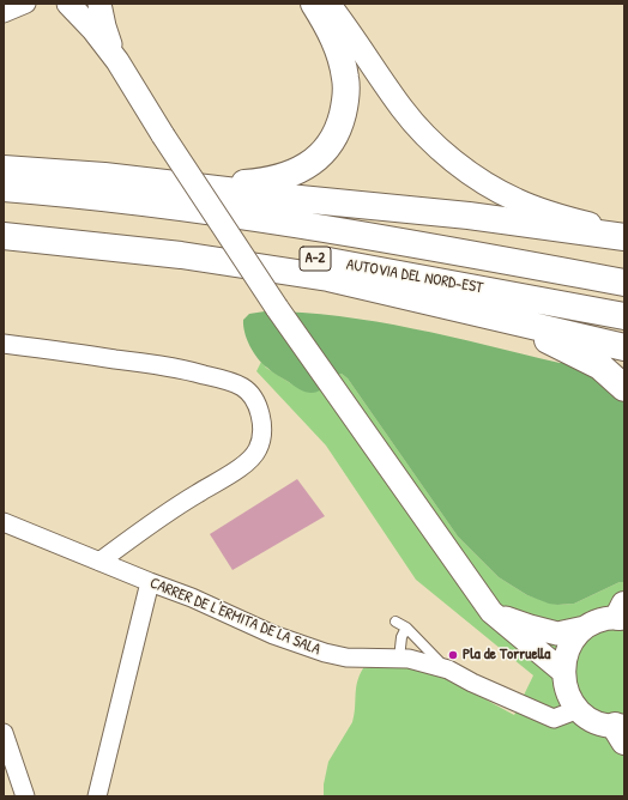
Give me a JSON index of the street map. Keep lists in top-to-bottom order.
{
  "streets": {
    "highway": ["A-2", "AUTOVIA DEL NORD-EST"],
    "street": ["CARRER DE L'ERMITA DE LA SALA"]
  },
  "places": ["Pla de Torruella"]
}
